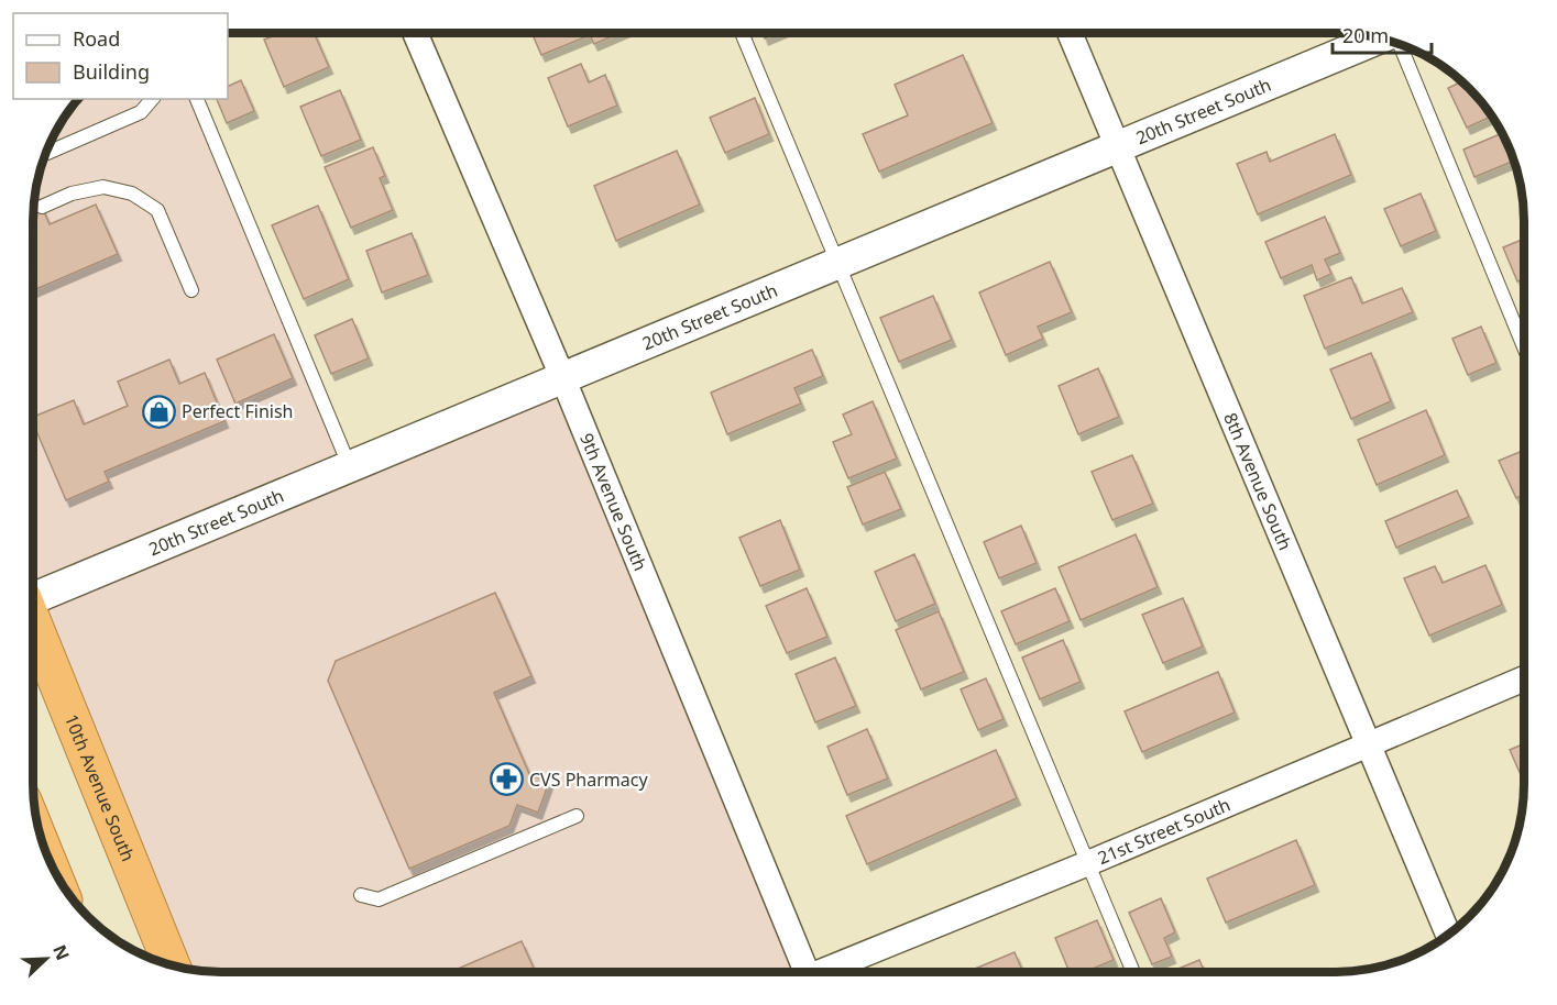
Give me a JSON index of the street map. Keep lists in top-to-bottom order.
{
  "streets": {
    "highway": ["10th Avenue South"],
    "street": [
      "20th Street South",
      "8th Avenue South",
      "9th Avenue South",
      "21st Street South"
    ]
  },
  "crossings": [
    ["20th Street South", "8th Avenue South"],
    ["20th Street South", "9th Avenue South"],
    ["8th Avenue South", "21st Street South"]
  ],
  "places": {
    "shop": ["Perfect Finish"],
    "pharmacy": ["CVS Pharmacy"]
  },
  "legend": ["Road", "Building"],
  "scale_bar": "20 m",
  "north": "top right"
}
